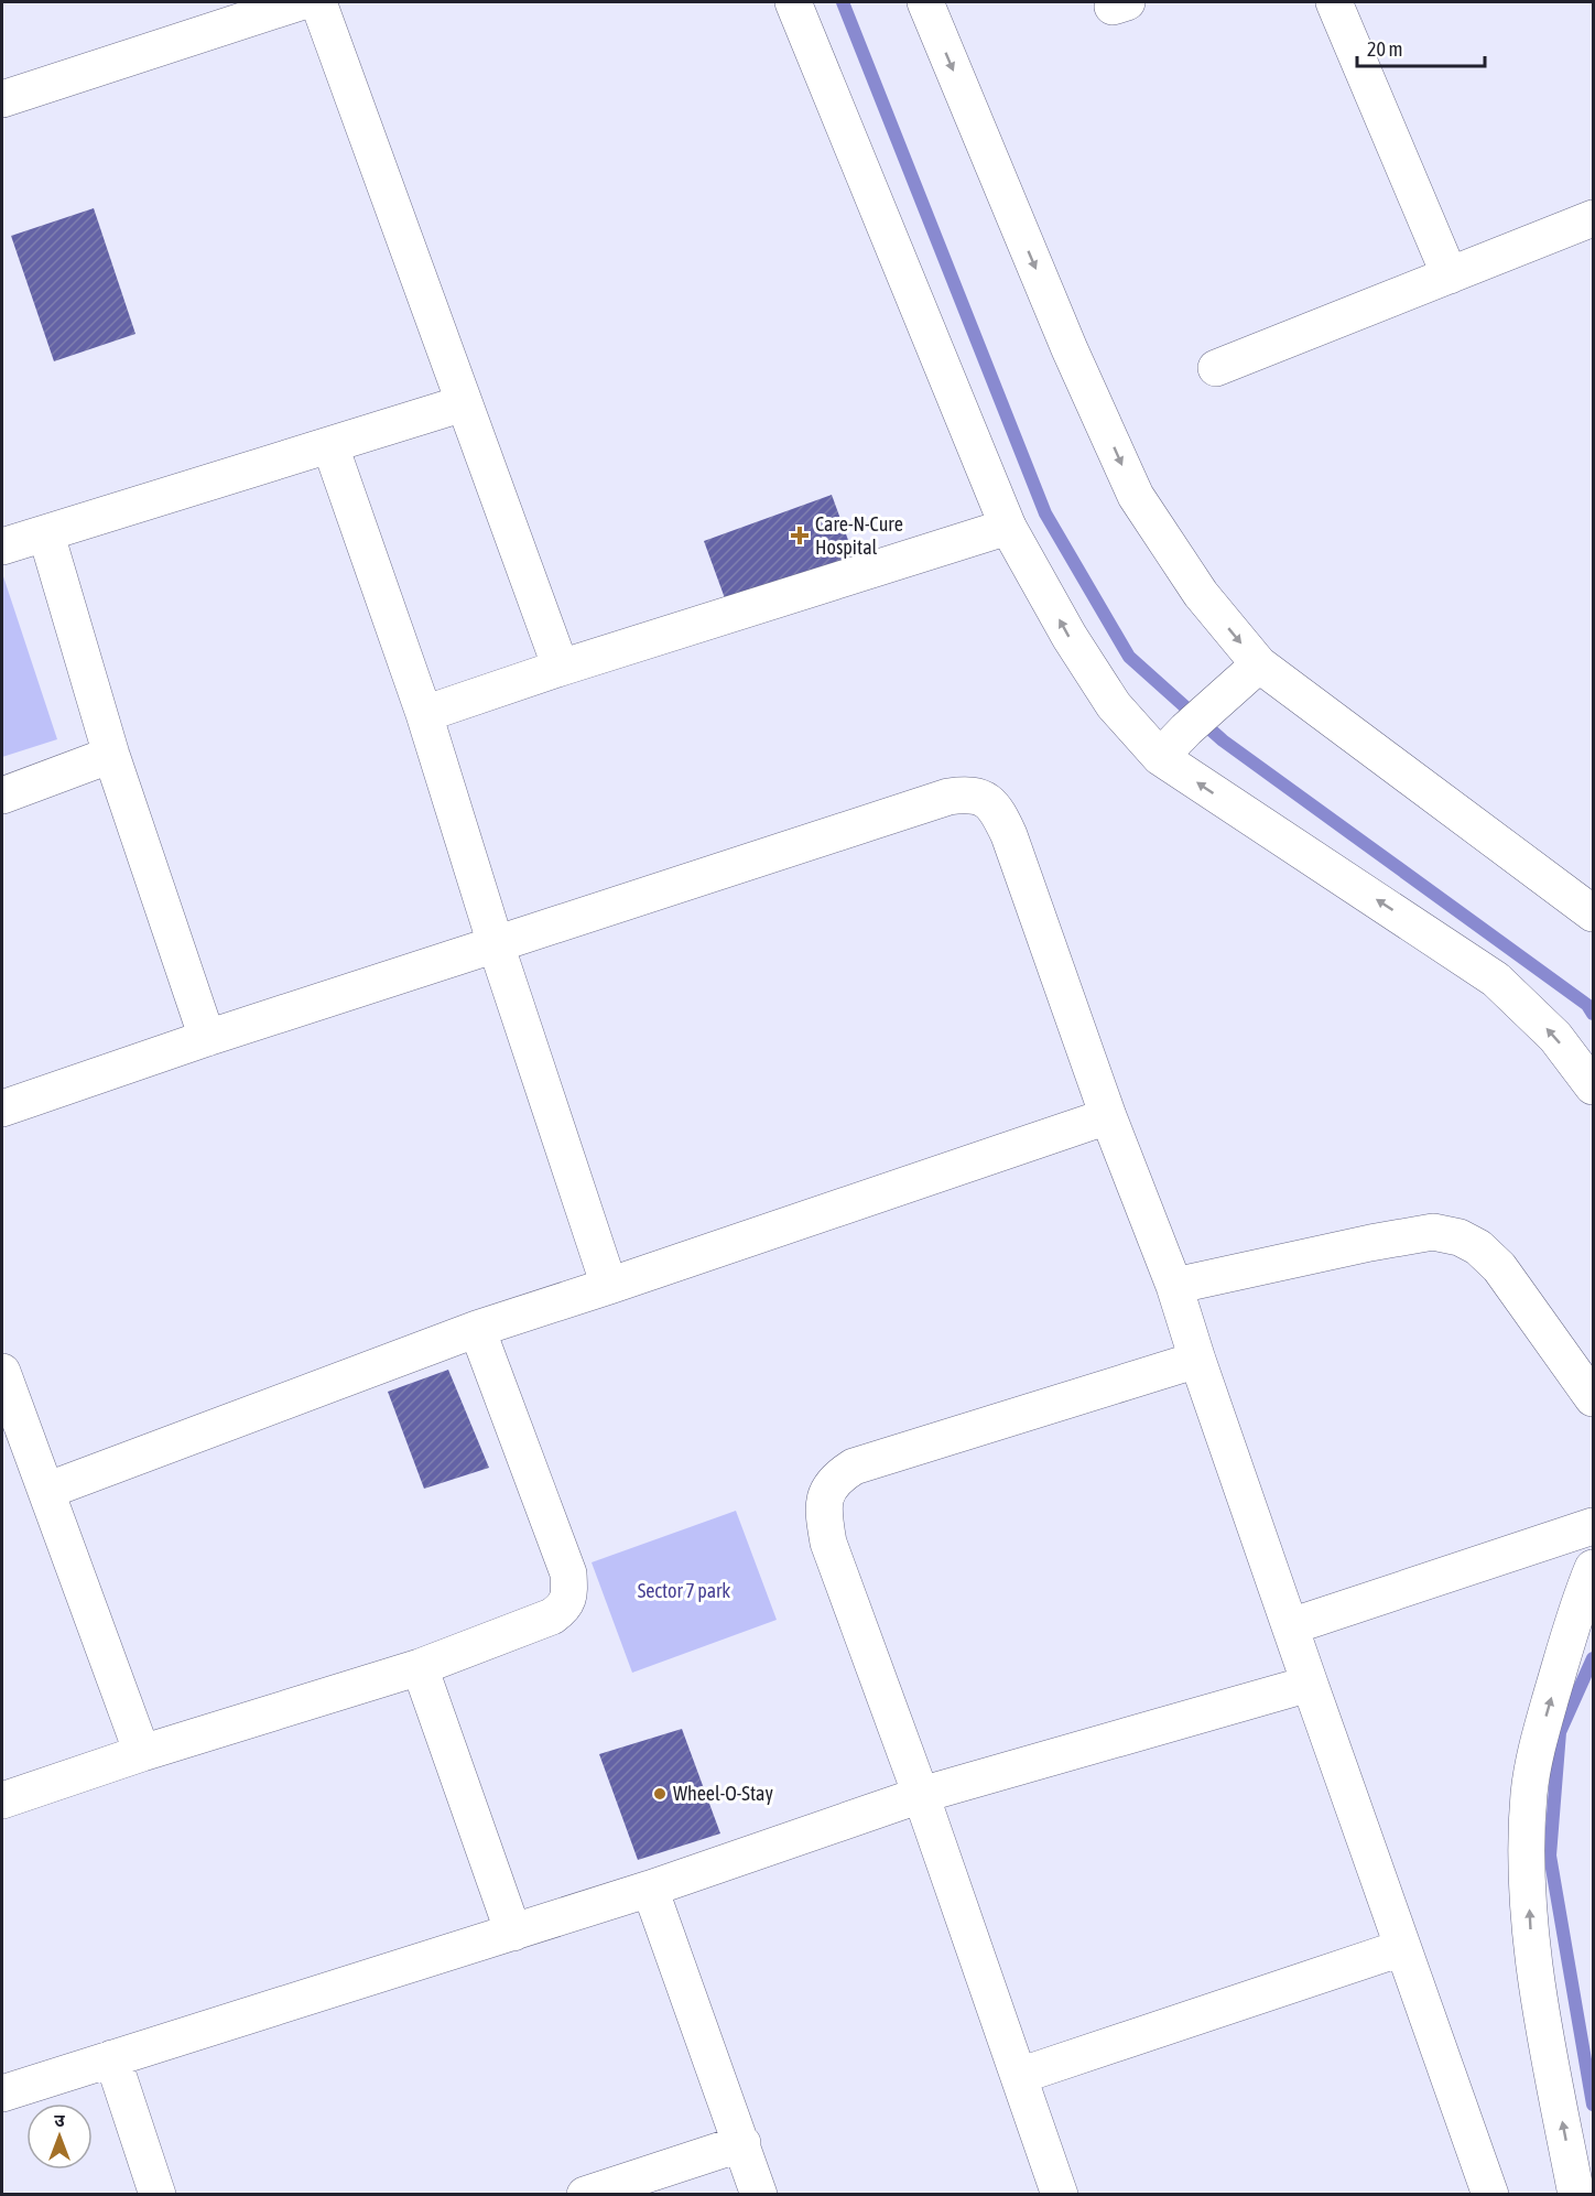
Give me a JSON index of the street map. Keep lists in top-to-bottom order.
{
  "parks": ["Sector 7 park"],
  "places": {
    "health": ["Care-N-Cure Hospital"],
    "other": ["Wheel-O-Stay"]
  },
  "scale_bar": "20 m",
  "north": "top"
}
